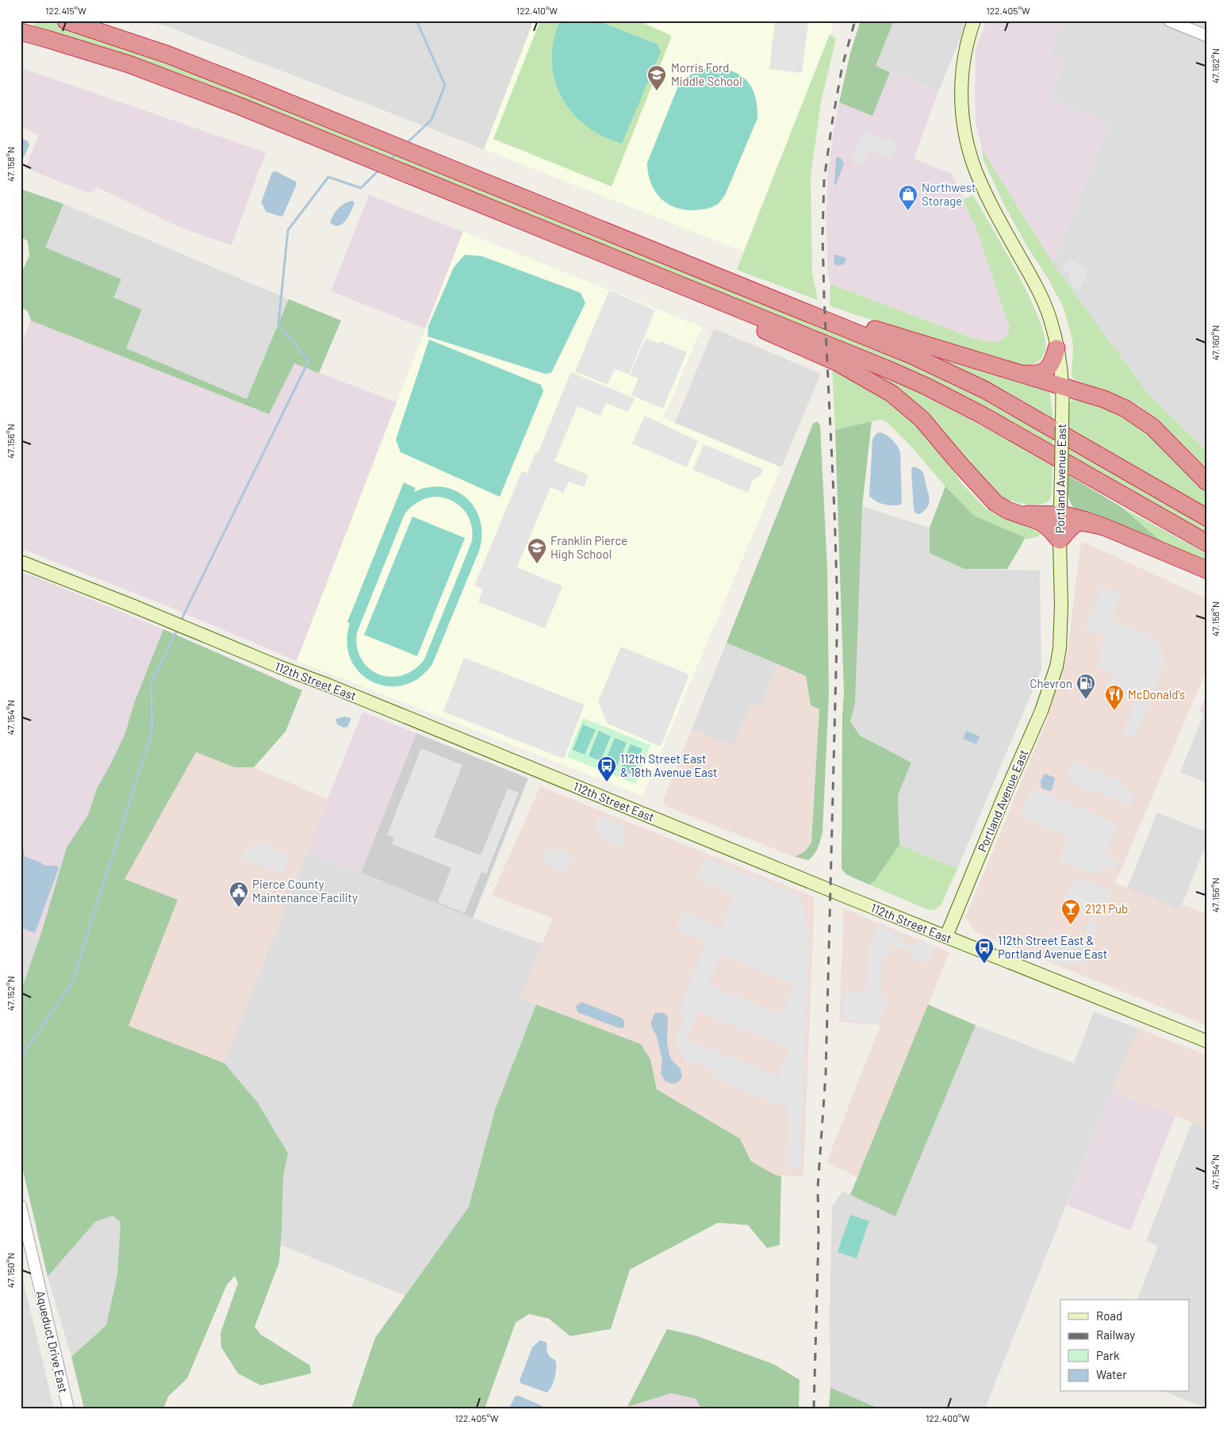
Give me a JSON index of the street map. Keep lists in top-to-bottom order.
{
  "streets": {
    "main road": ["Portland Avenue East", "112th Street East"],
    "street": ["Aqueduct Drive East"]
  },
  "crossings": [
    ["Portland Avenue East", "112th Street East"]
  ],
  "places": {
    "school or university": ["Morris Ford Middle School", "Franklin Pierce High School"],
    "shop": ["Northwest Storage"],
    "fuel station": ["Chevron"],
    "restaurant": ["McDonald's"],
    "bus stop": ["112th Street East & 18th Avenue East", "112th Street East & Portland Avenue East"],
    "public building": ["Pierce County Maintenance Facility"],
    "bar": ["2121 Pub"]
  },
  "legend": [
    "Road",
    "Railway",
    "Park",
    "Water"
  ],
  "coordinates": [
    "122.415°W",
    "122.410°W",
    "122.405°W",
    "47.162°N",
    "47.158°N",
    "47.160°N",
    "47.156°N",
    "47.154°N",
    "47.152°N",
    "47.150°N",
    "122.400°W"
  ]
}
